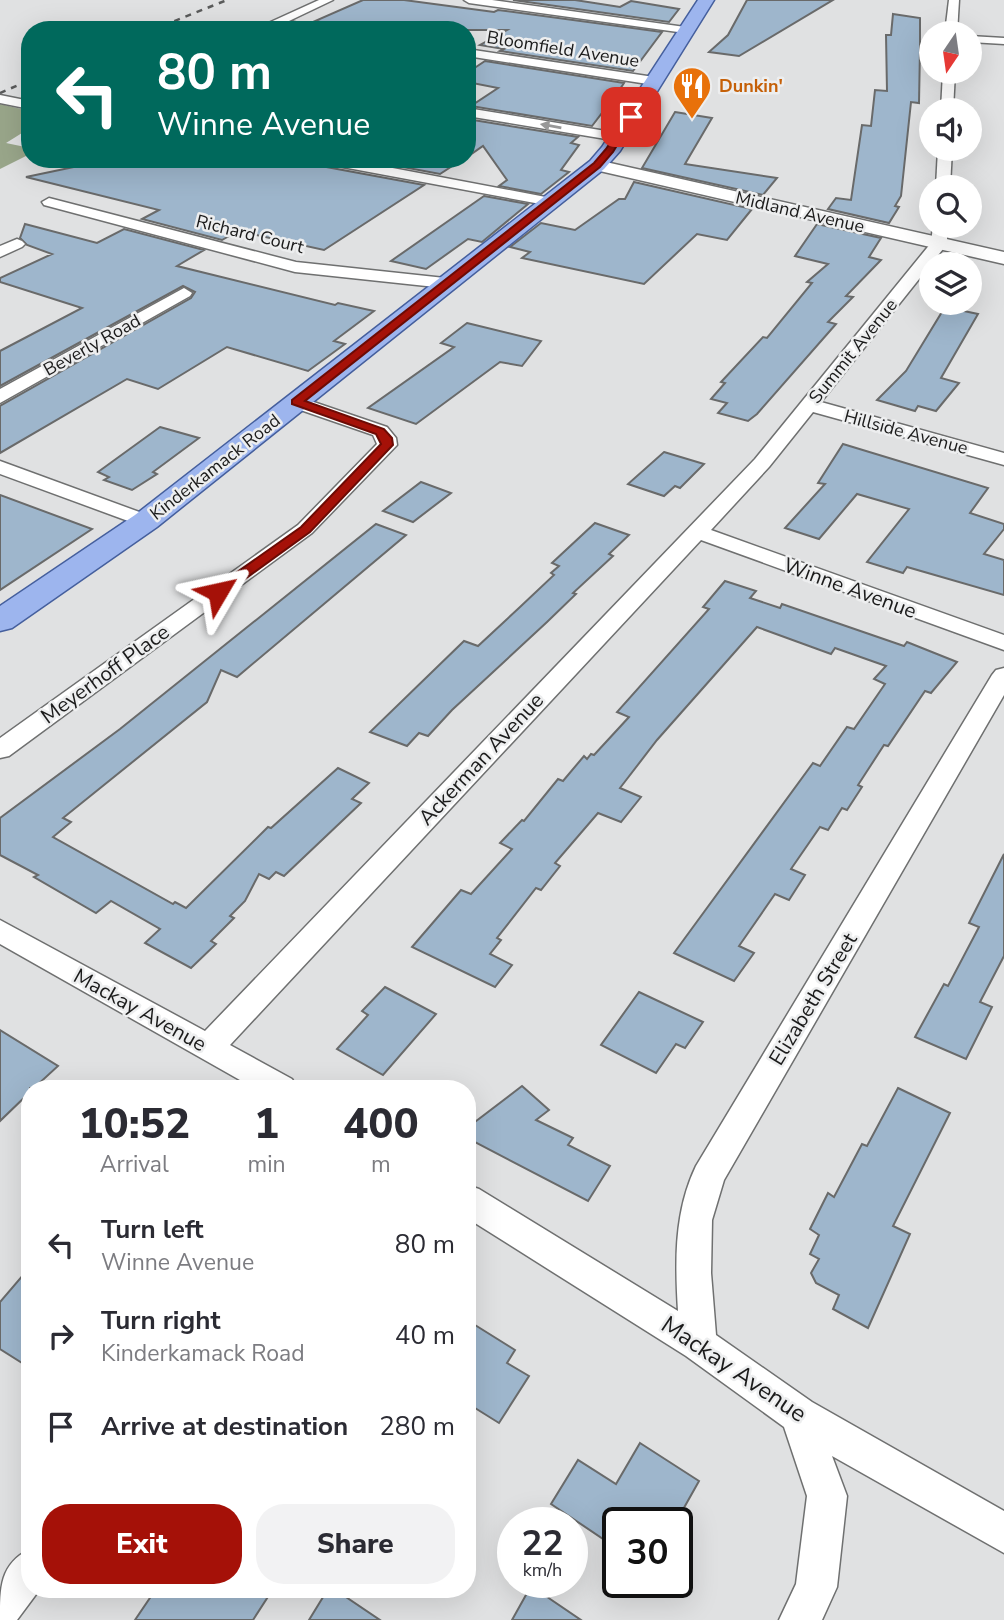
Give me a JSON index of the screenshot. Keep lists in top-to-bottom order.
{
  "streets": {
    "main road": ["Kinderkamack Road"],
    "street": [
      "Bloomfield Avenue",
      "Midland Avenue",
      "Richard Court",
      "Beverly Road",
      "Summit Avenue",
      "Hillside Avenue",
      "Winne Avenue",
      "Meyerhoff Place",
      "Ackerman Avenue",
      "Elizabeth Street",
      "Mackay Avenue"
    ]
  },
  "crossings": [
    ["Bloomfield Avenue", "Kinderkamack Road"],
    ["Midland Avenue", "Kinderkamack Road"],
    ["Richard Court", "Kinderkamack Road"],
    ["Summit Avenue", "Hillside Avenue"],
    ["Summit Avenue", "Ackerman Avenue"],
    ["Kinderkamack Road", "Meyerhoff Place"],
    ["Winne Avenue", "Ackerman Avenue"],
    ["Ackerman Avenue", "Mackay Avenue"],
    ["Elizabeth Street", "Mackay Avenue"]
  ],
  "places": {
    "restaurant": ["Dunkin'"]
  },
  "north": "bottom",
  "page": {
    "turn": ["80 m", "Winne Avenue"],
    "eta": [
      "10:52",
      "Arrival",
      "1",
      "min",
      "400",
      "m"
    ],
    "list": [
      {
        "name": "Turn left",
        "note": "Winne Avenue",
        "value": "80 m"
      },
      {
        "name": "Turn right",
        "note": "Kinderkamack Road",
        "value": "40 m"
      },
      {
        "name": "Arrive at destination",
        "value": "280 m"
      }
    ],
    "buttons": ["Exit", "Share"],
    "speed": "22 km/h",
    "limit": "30"
  }
}
